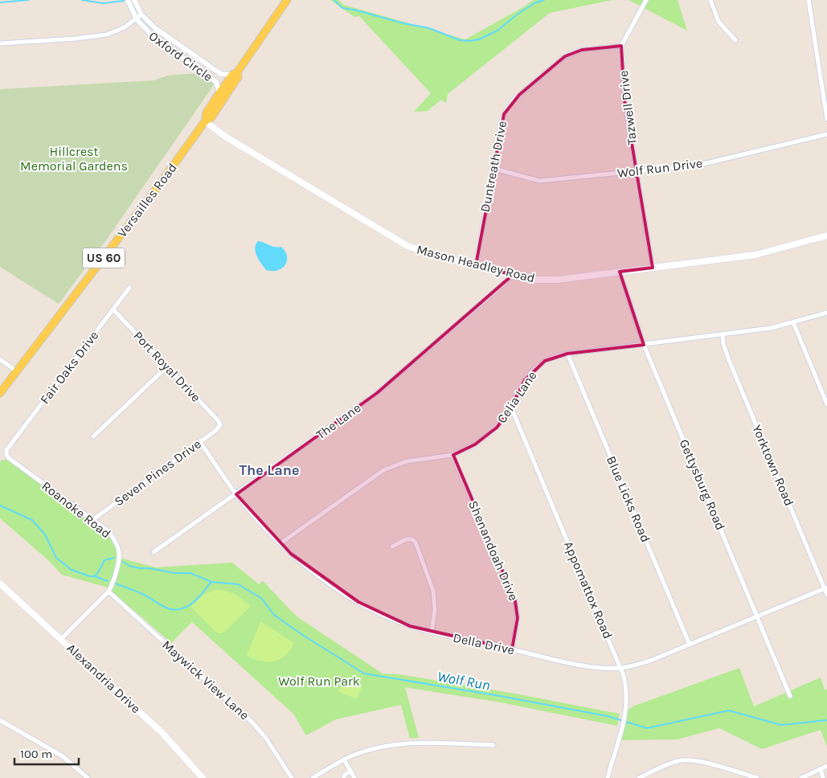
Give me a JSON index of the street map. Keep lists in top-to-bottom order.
{
  "streets": {
    "main road": [
      "Versailles Road",
      "US 60",
      "Mason Headley Road",
      "Alexandria Drive"
    ],
    "street": [
      "Oxford Circle",
      "Tazwell Drive",
      "Duntreath Drive",
      "Wolf Run Drive",
      "Port Royal Drive",
      "Fair Oaks Drive",
      "Celia Lane",
      "The Lane",
      "Yorktown Road",
      "Seven Pines Drive",
      "Gettysburg Road",
      "Blue Licks Road",
      "Roanoke Road",
      "Shenandoah Drive",
      "Appomattox Road",
      "Della Drive",
      "Maywick View Lane"
    ]
  },
  "crossings": [
    ["Oxford Circle", "Versailles Road"],
    ["Tazwell Drive", "Duntreath Drive"],
    ["Tazwell Drive", "Wolf Run Drive"],
    ["Tazwell Drive", "Mason Headley Road"],
    ["Duntreath Drive", "Wolf Run Drive"],
    ["Duntreath Drive", "Mason Headley Road"],
    ["Versailles Road", "Mason Headley Road"],
    ["Mason Headley Road", "The Lane"],
    ["Mason Headley Road", "Gettysburg Road"],
    ["Port Royal Drive", "Fair Oaks Drive"],
    ["Port Royal Drive", "Seven Pines Drive"],
    ["Fair Oaks Drive", "Roanoke Road"],
    ["Celia Lane", "Yorktown Road"],
    ["Celia Lane", "Gettysburg Road"],
    ["Celia Lane", "Blue Licks Road"],
    ["Celia Lane", "Shenandoah Drive"],
    ["Celia Lane", "Appomattox Road"],
    ["Celia Lane", "Della Drive"],
    ["The Lane", "Della Drive"],
    ["Yorktown Road", "Della Drive"],
    ["Seven Pines Drive", "Roanoke Road"],
    ["Seven Pines Drive", "Della Drive"],
    ["Gettysburg Road", "Della Drive"],
    ["Blue Licks Road", "Della Drive"],
    ["Roanoke Road", "Alexandria Drive"],
    ["Roanoke Road", "Maywick View Lane"],
    ["Shenandoah Drive", "Della Drive"],
    ["Appomattox Road", "Della Drive"]
  ],
  "districts": ["The Lane"],
  "water": ["Wolf Run"],
  "parks": ["Hillcrest Memorial Gardens", "Wolf Run Park"],
  "scale_bar": "100 m"
}
